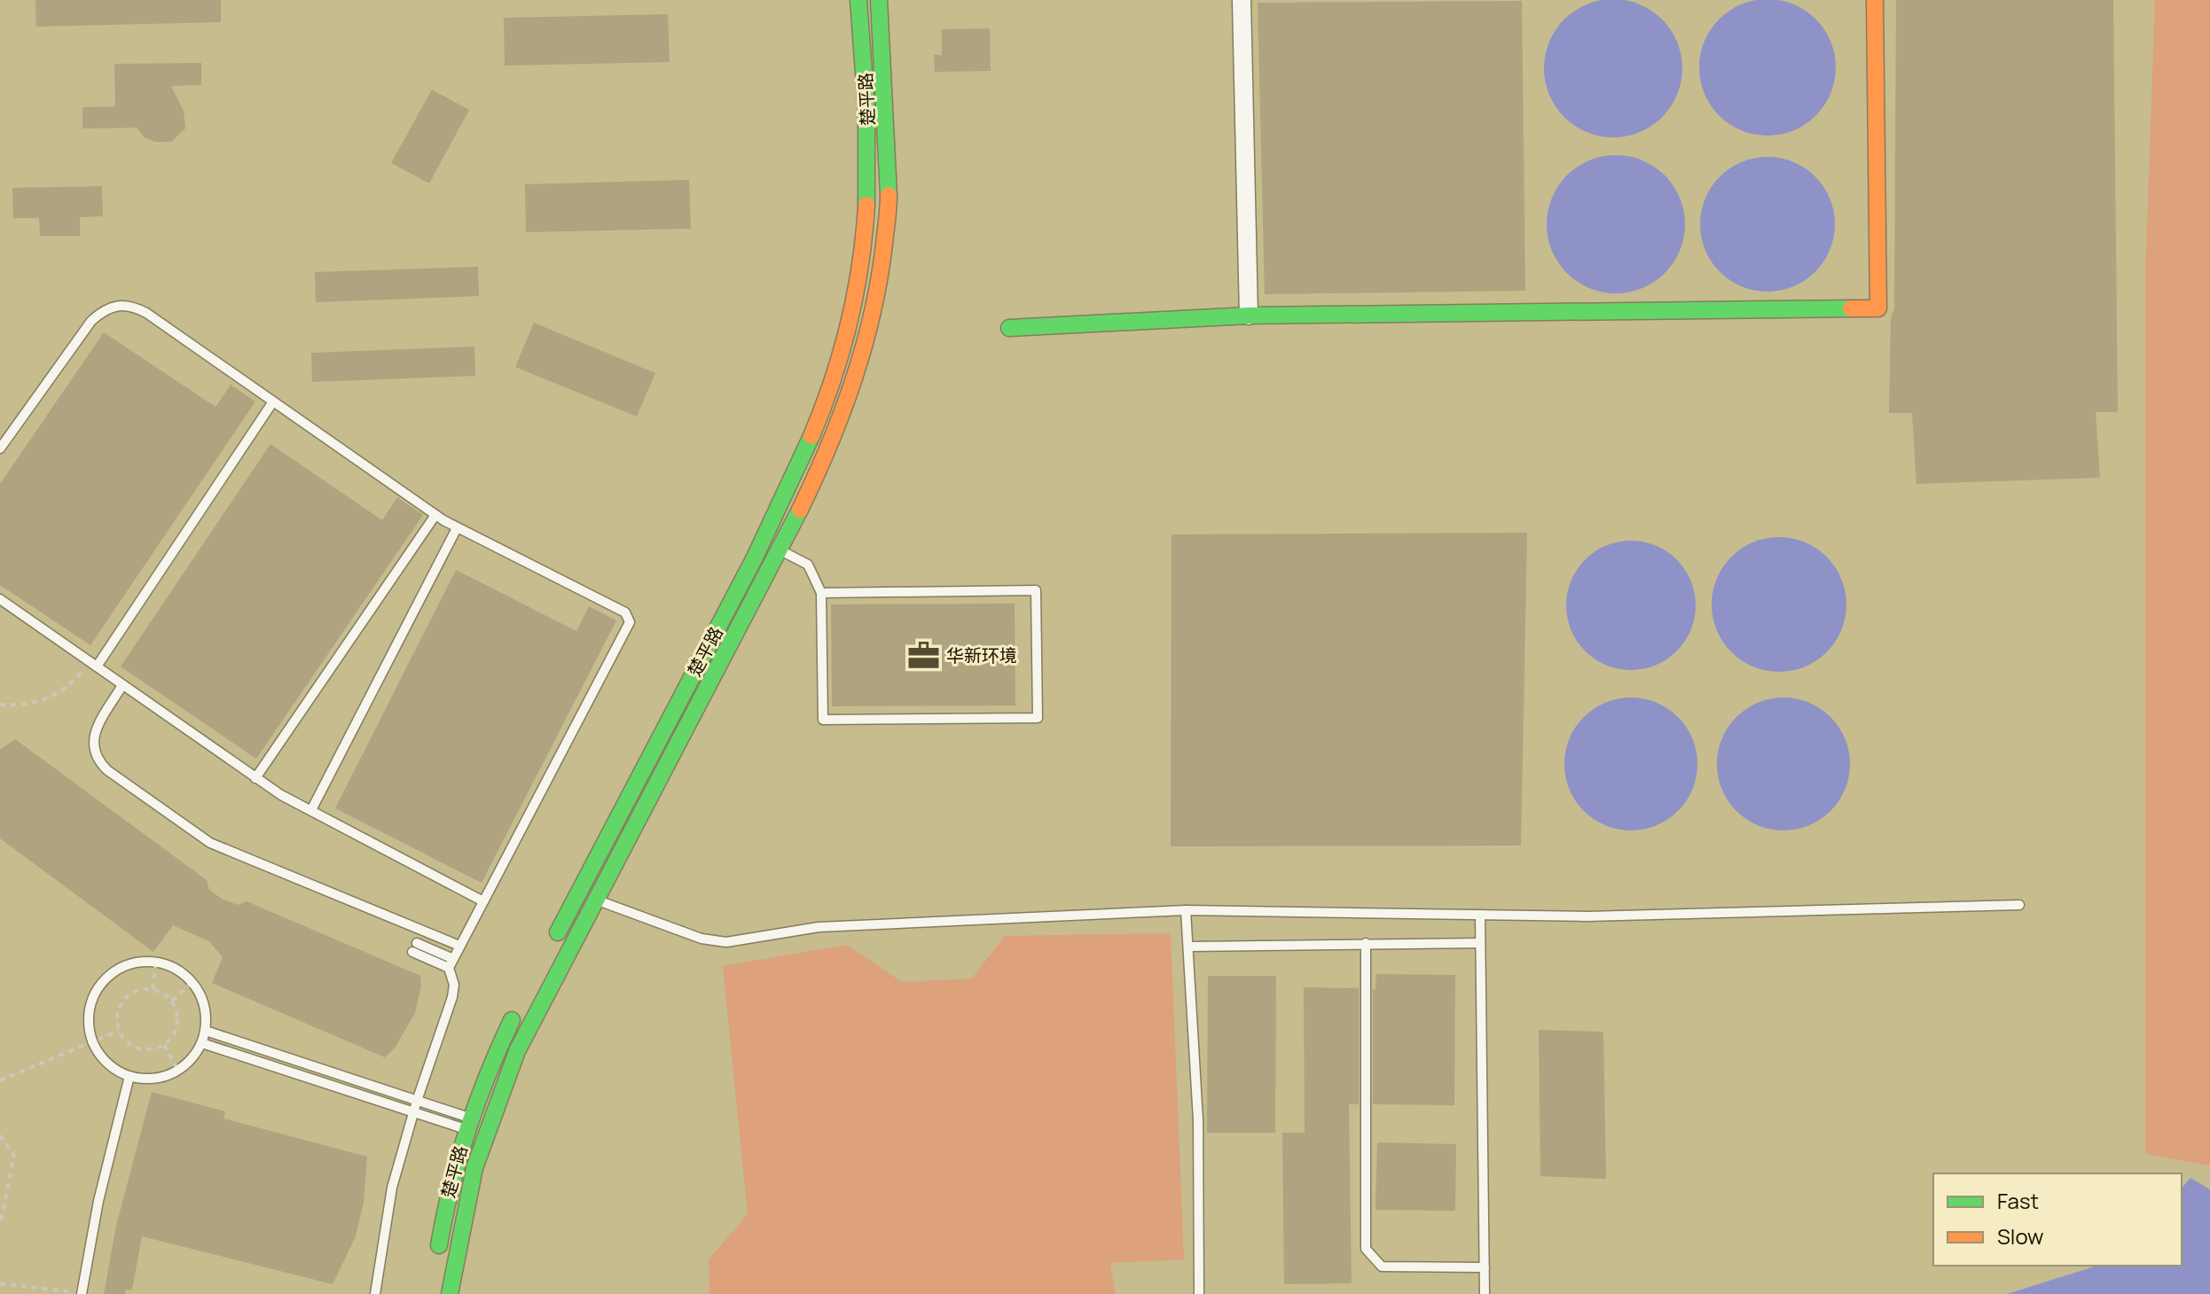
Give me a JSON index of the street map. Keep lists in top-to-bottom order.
{
  "streets": {
    "main road": ["楚平路"]
  },
  "places": {
    "office": ["华新环境"]
  },
  "legend": ["Fast", "Slow"]
}
